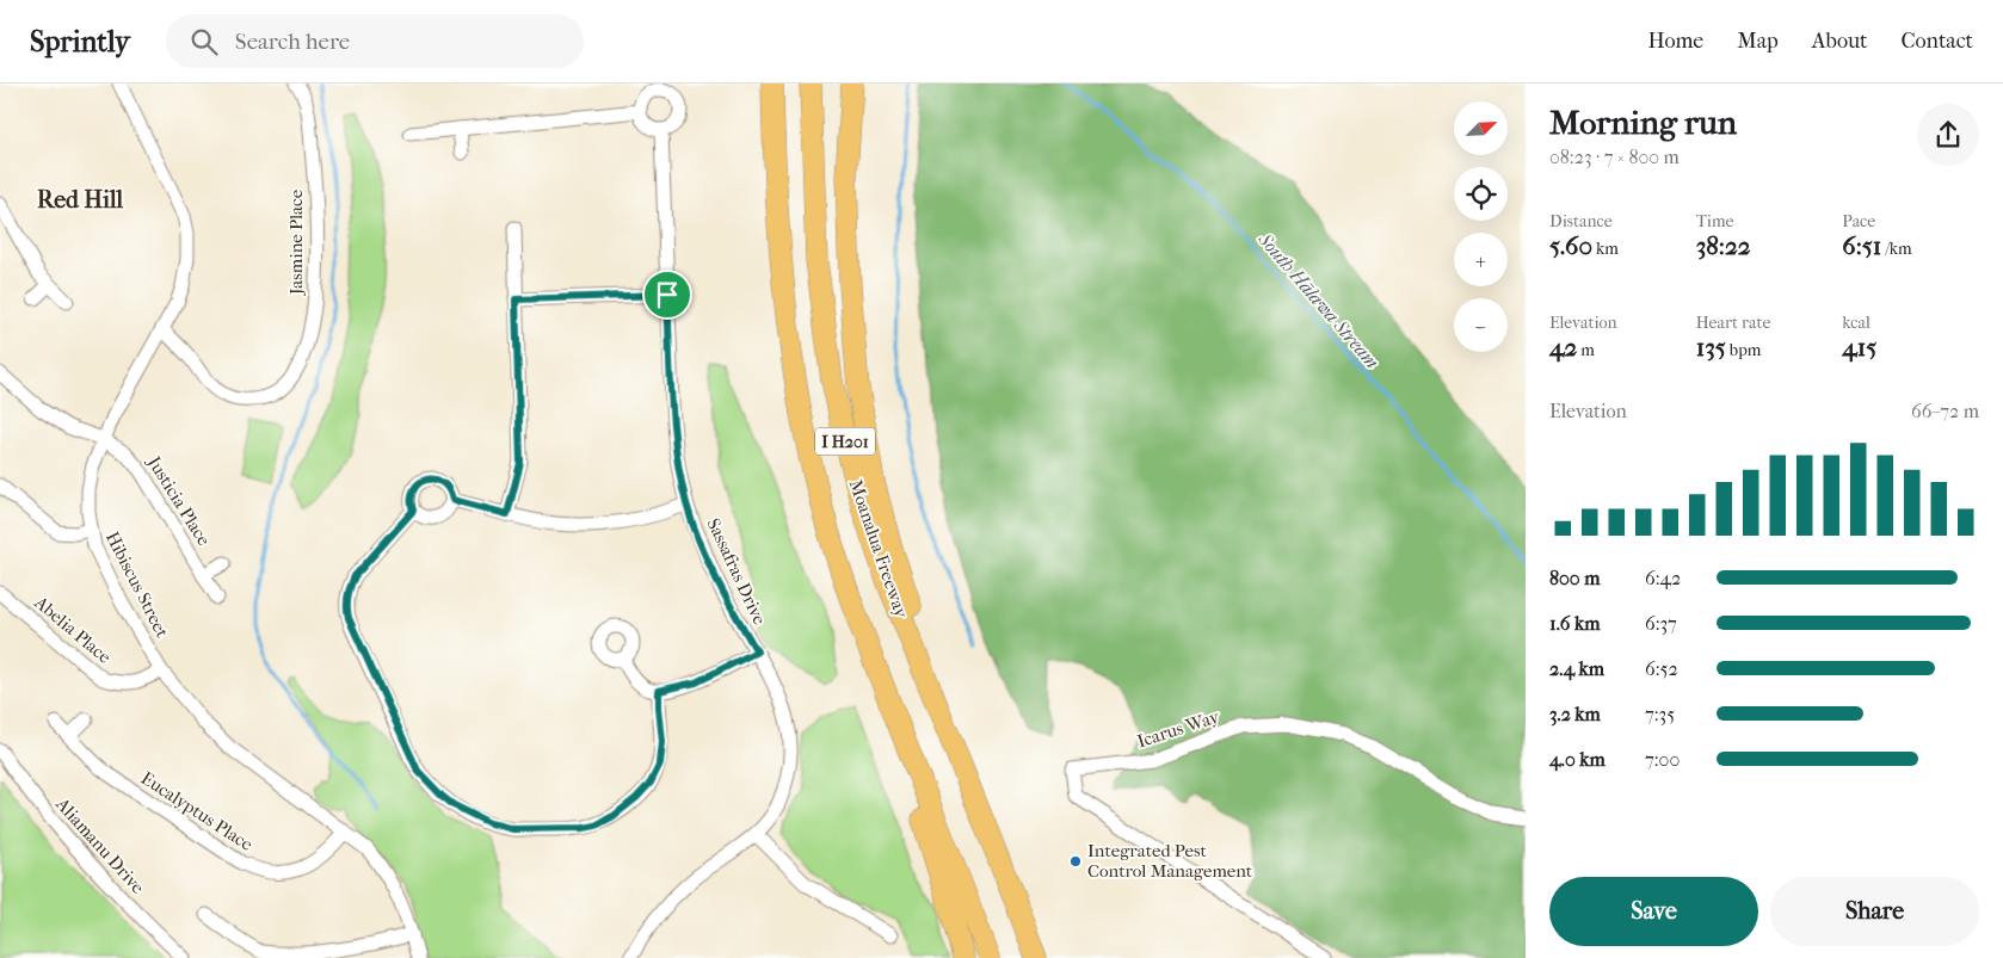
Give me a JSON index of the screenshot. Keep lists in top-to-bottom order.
{
  "streets": {
    "highway": ["I H201", "Moanalua Freeway"],
    "street": [
      "Jasmine Place",
      "Justicia Place",
      "Sassafras Drive",
      "Hibiscus Street",
      "Abelia Place",
      "Icarus Way",
      "Eucalyptus Place",
      "Aliamanu Drive"
    ]
  },
  "crossings": [
    ["Jasmine Place", "Hibiscus Street"],
    ["Justicia Place", "Hibiscus Street"],
    ["Hibiscus Street", "Abelia Place"],
    ["Hibiscus Street", "Eucalyptus Place"]
  ],
  "districts": ["Red Hill"],
  "water": ["South Hālawa Stream"],
  "places": ["Integrated Pest Control Management"],
  "north": "top right",
  "page": {
    "header": "Sprintly",
    "search": "Search here",
    "nav": [
      "Home",
      "Map",
      "About",
      "Contact"
    ],
    "heading": ["Morning run", "08:23 · 7 × 800 m"],
    "map_buttons": ["+", "−"],
    "stats": [
      ["Distance", "5.60 km"],
      ["Time", "38:22"],
      ["Pace", "6:51 /km"],
      ["Elevation", "42 m"],
      ["Heart rate", "135 bpm"],
      ["kcal", "415"]
    ],
    "chart": ["Elevation", "66–72 m"],
    "list": [
      {
        "name": "800 m",
        "note": "6:42"
      },
      {
        "name": "1.6 km",
        "note": "6:37"
      },
      {
        "name": "2.4 km",
        "note": "6:52"
      },
      {
        "name": "3.2 km",
        "note": "7:35"
      },
      {
        "name": "4.0 km",
        "note": "7:00"
      }
    ],
    "buttons": ["Save", "Share"]
  }
}
